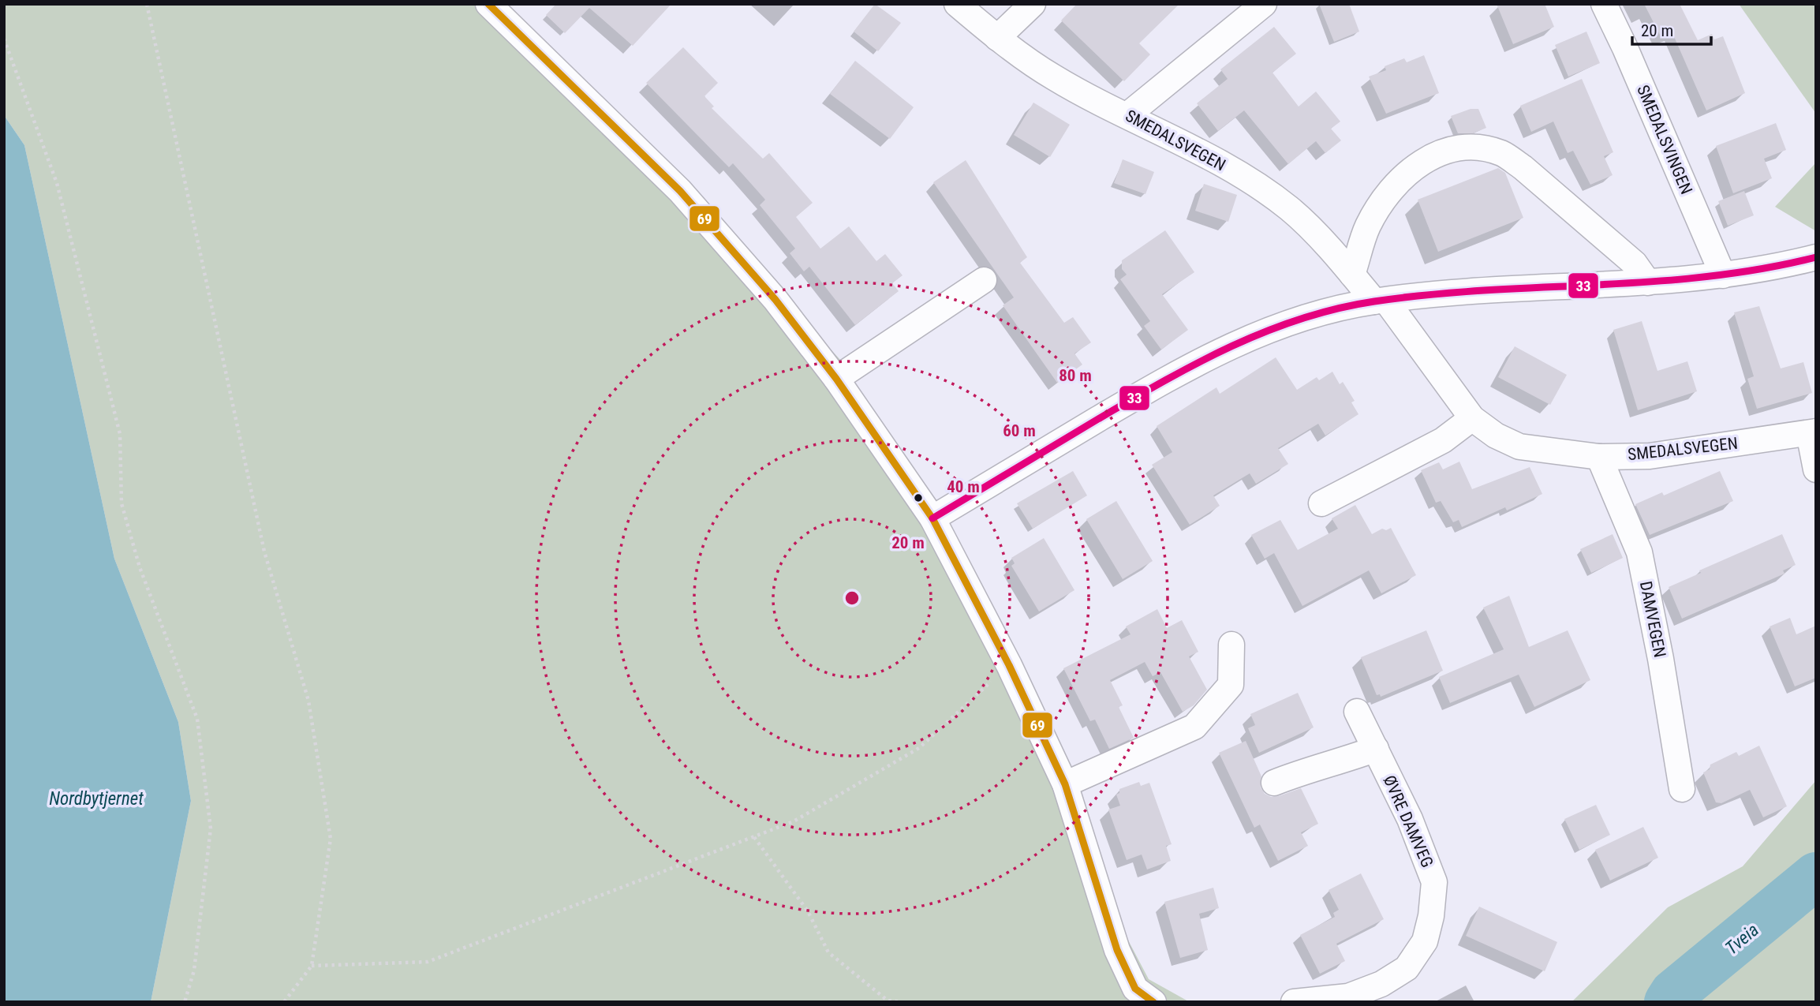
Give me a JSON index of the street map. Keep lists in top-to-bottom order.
{
  "streets": {
    "street": [
      "SMEDALSVINGEN",
      "SMEDALSVEGEN",
      "DAMVEGEN",
      "ØVRE DAMVEG"
    ]
  },
  "crossings": [
    ["SMEDALSVEGEN", "DAMVEGEN"]
  ],
  "water": ["Nordbytjernet", "Tveia"],
  "lines": ["transit line 69", "transit line 33"],
  "scale_bar": "20 m",
  "rings": [
    "80 m",
    "60 m",
    "40 m",
    "20 m"
  ]
}
